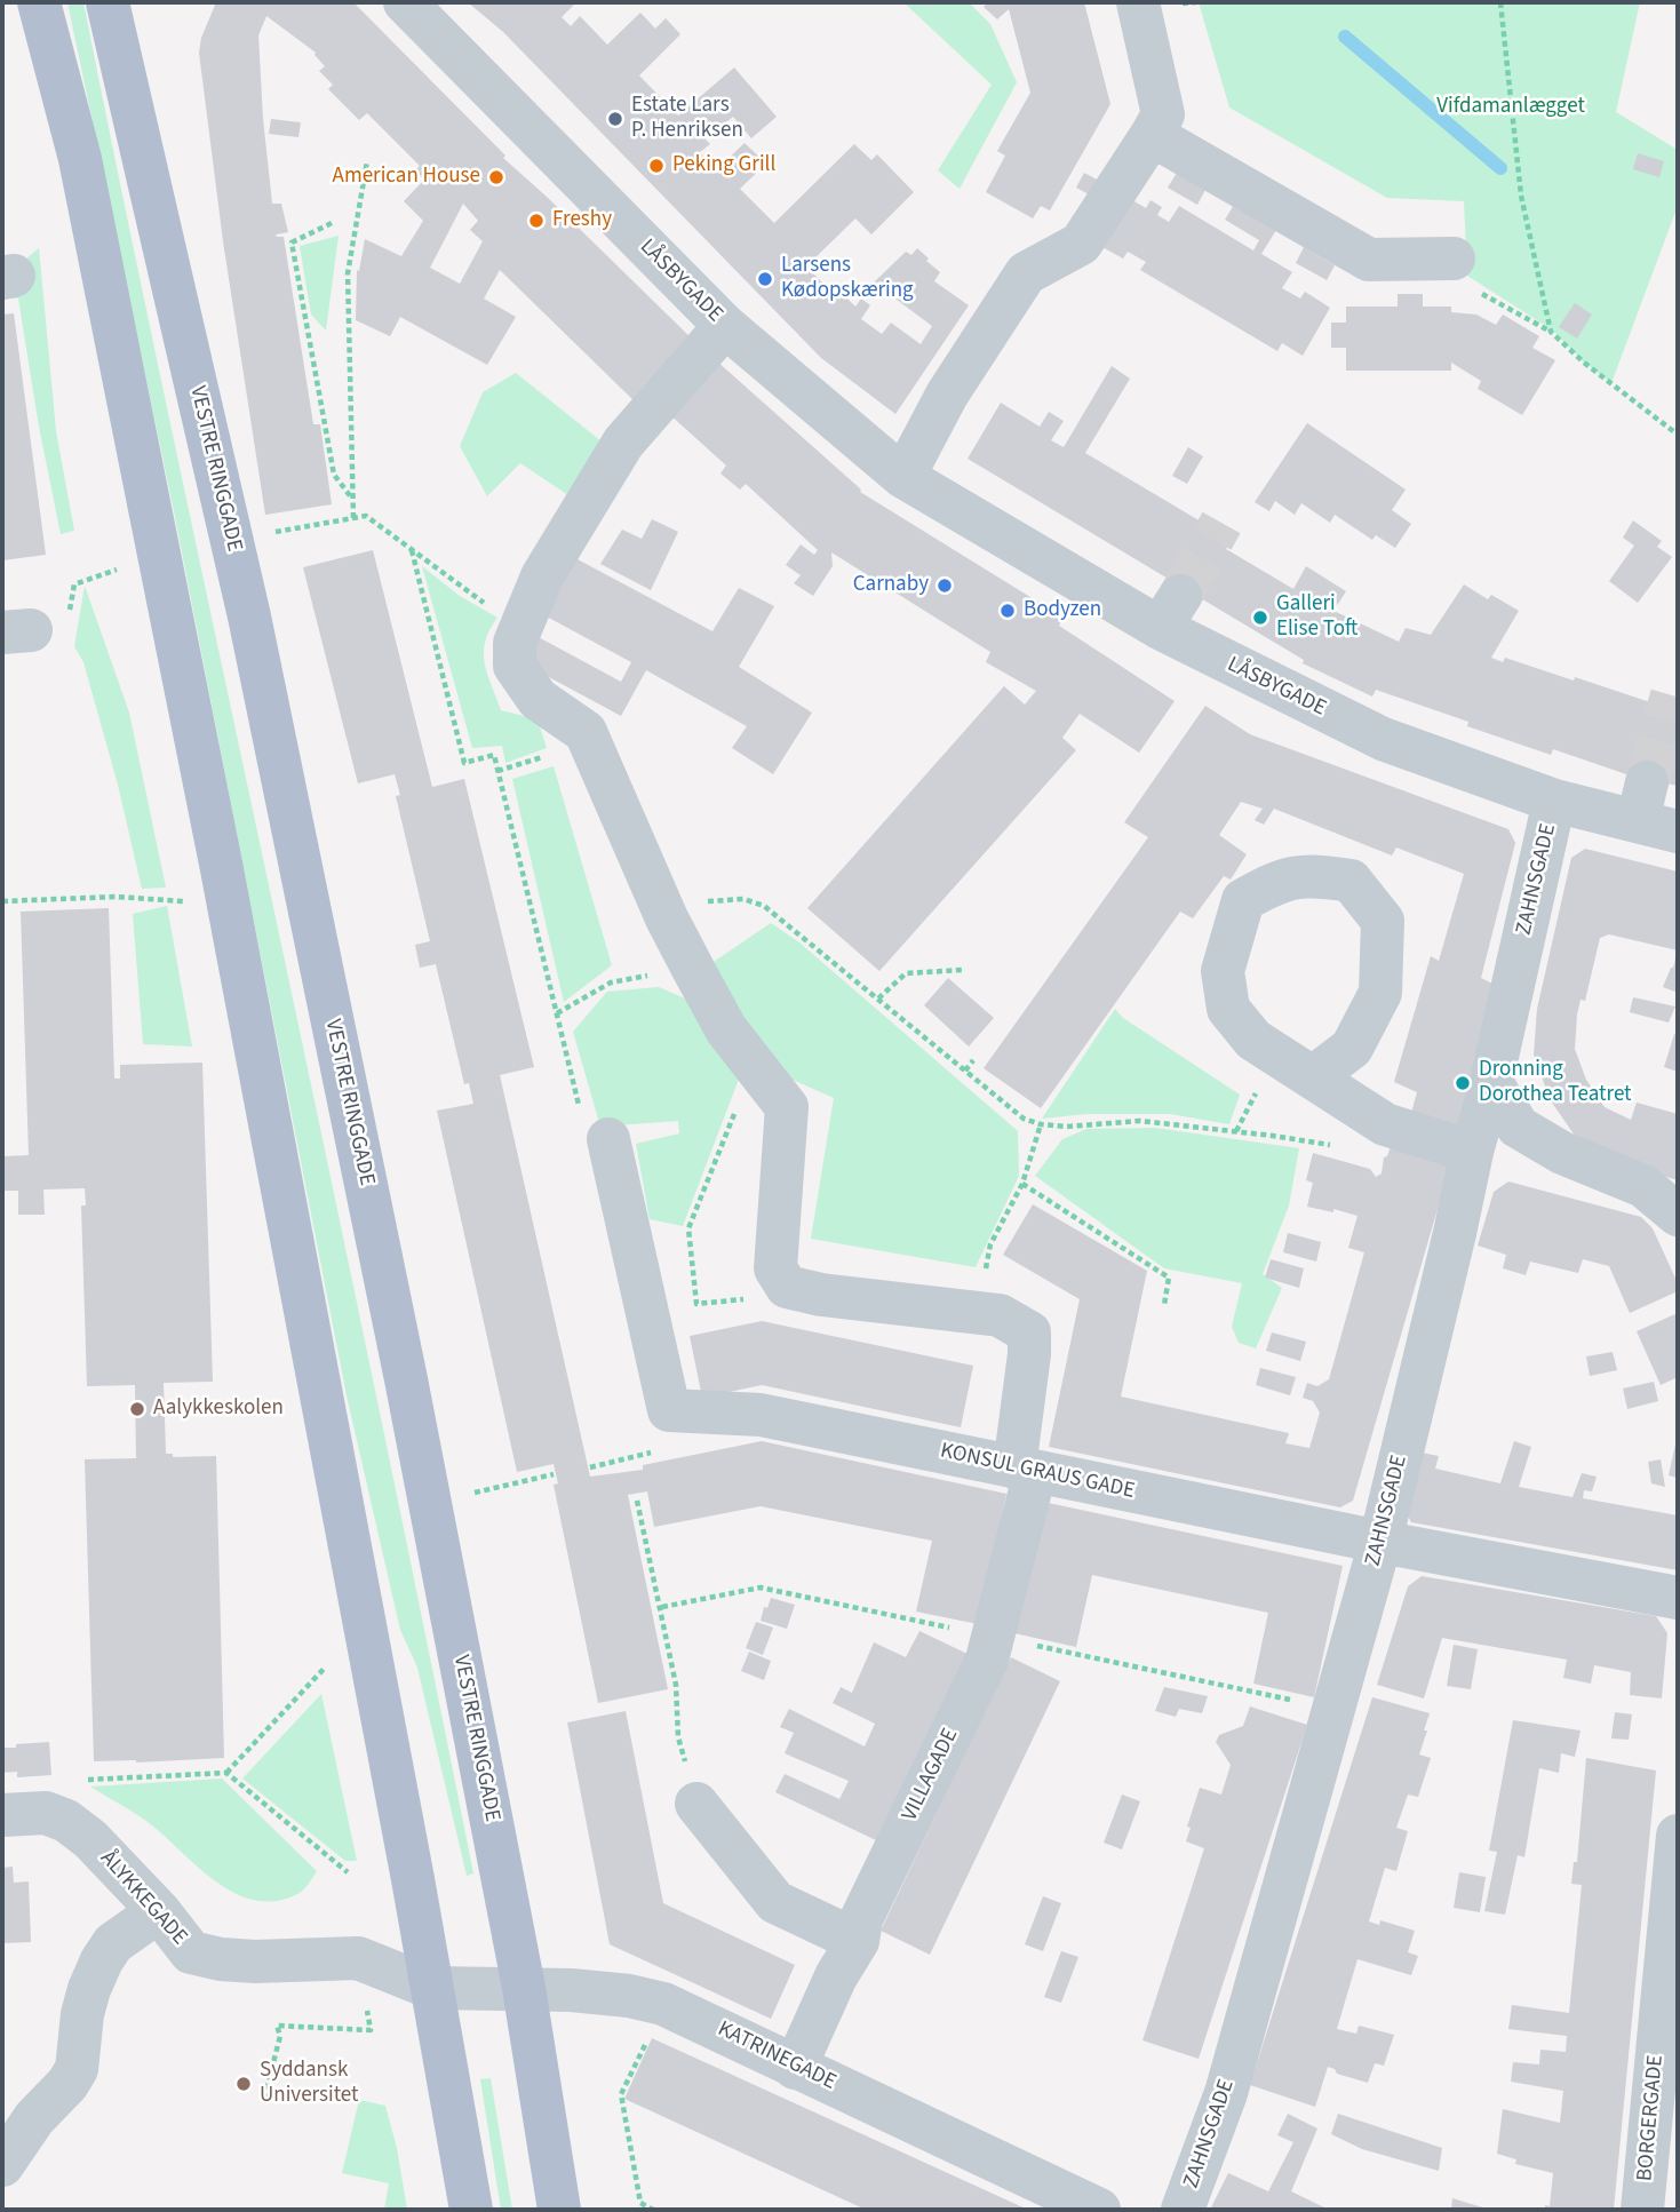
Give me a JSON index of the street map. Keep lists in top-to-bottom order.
{
  "streets": {
    "main road": ["VESTRE RINGGADE"],
    "street": [
      "LÅSBYGADE",
      "ZAHNSGADE",
      "KONSUL GRAUS GADE",
      "VILLAGADE",
      "ÅLYKKEGADE",
      "KATRINEGADE",
      "BORGERGADE"
    ]
  },
  "crossings": [
    ["LÅSBYGADE", "ZAHNSGADE"],
    ["VESTRE RINGGADE", "KATRINEGADE"],
    ["ZAHNSGADE", "KONSUL GRAUS GADE"],
    ["KONSUL GRAUS GADE", "VILLAGADE"],
    ["VILLAGADE", "KATRINEGADE"],
    ["ÅLYKKEGADE", "KATRINEGADE"]
  ],
  "parks": ["Vifdamanlægget"],
  "places": [
    "Estate Lars P. Henriksen",
    "Peking Grill",
    "American House",
    "Freshy",
    "Larsens Kødopskæring",
    "Carnaby",
    "Bodyzen",
    "Galleri Elise Toft",
    "Dronning Dorothea Teatret",
    "Aalykkeskolen",
    "Syddansk Universitet"
  ]
}
